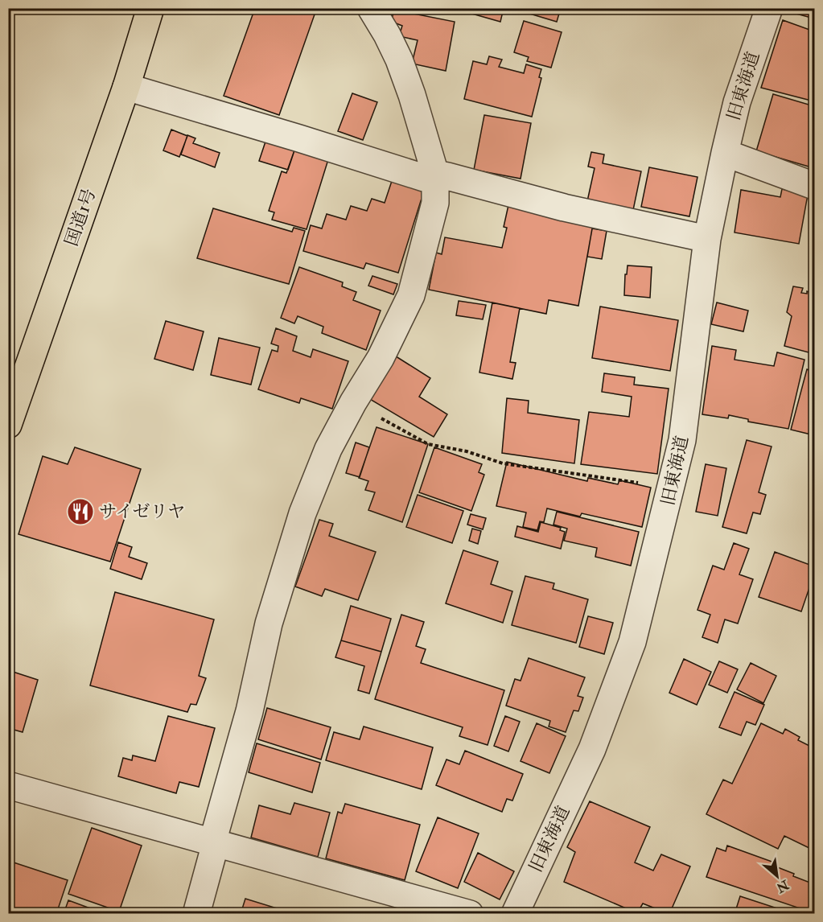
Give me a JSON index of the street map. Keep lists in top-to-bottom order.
{
  "streets": {
    "highway": ["国道1号"],
    "street": ["旧東海道"]
  },
  "places": {
    "restaurant": ["サイゼリヤ"]
  },
  "north": "bottom right"
}
